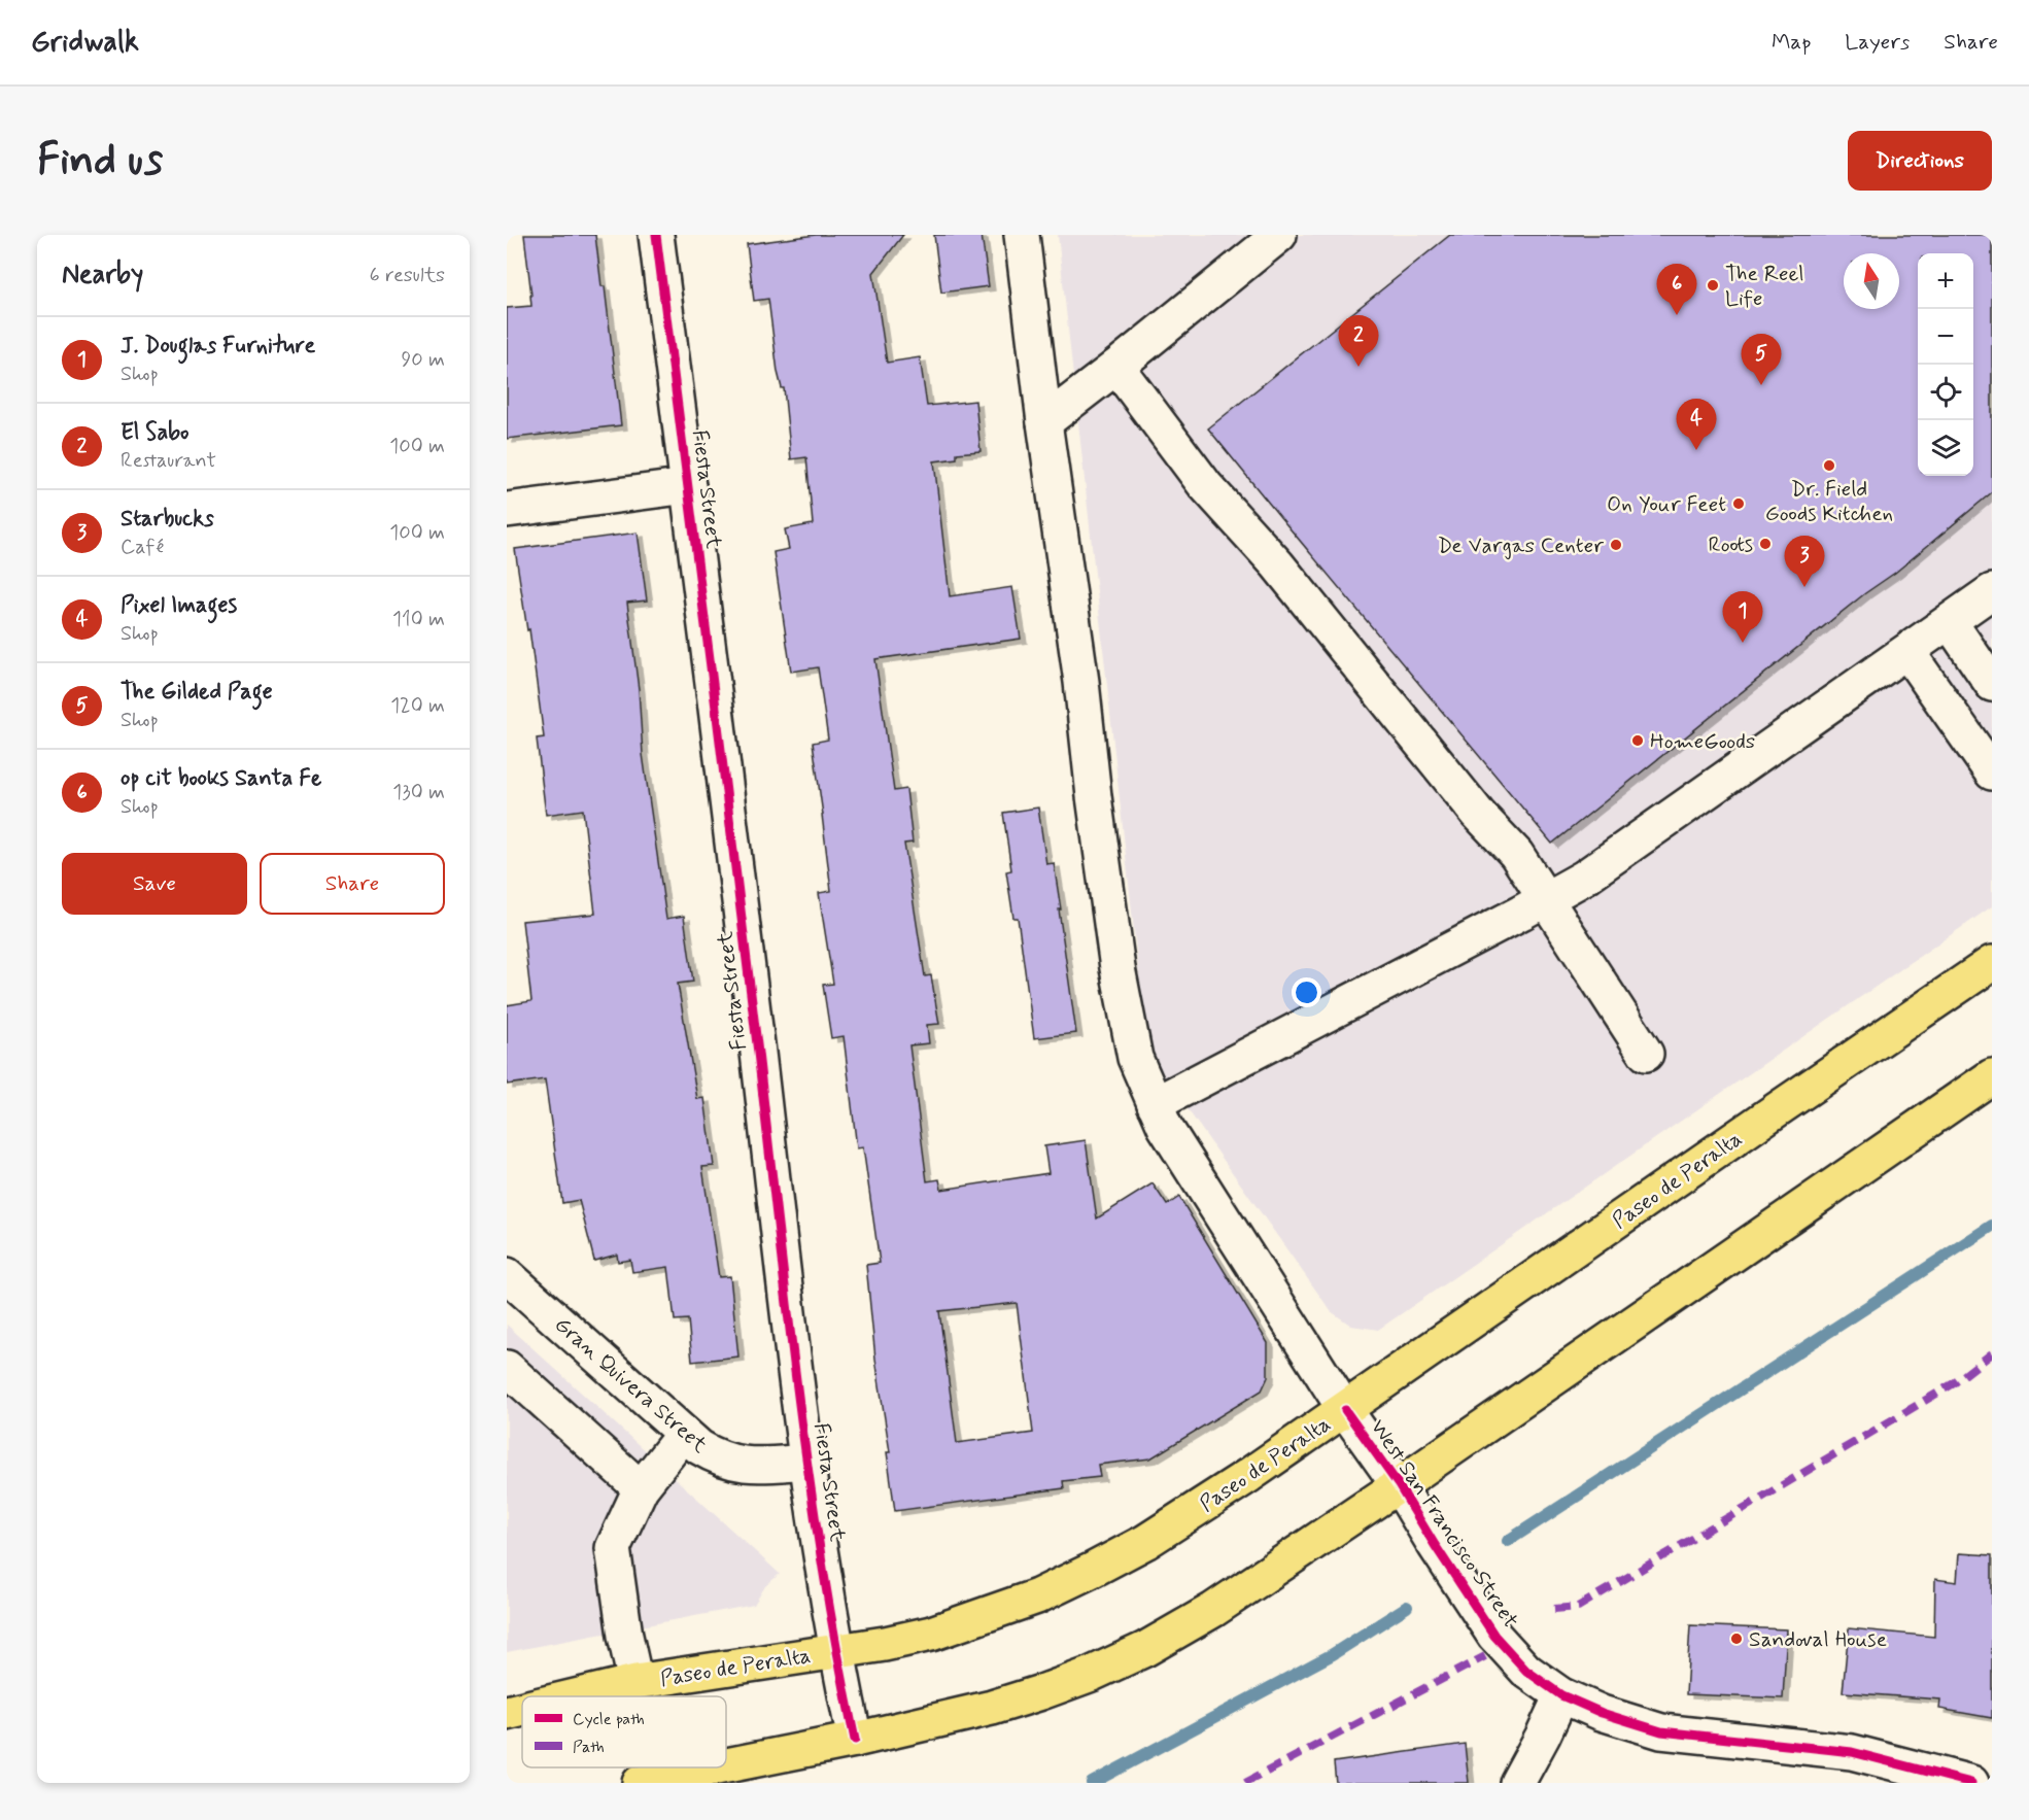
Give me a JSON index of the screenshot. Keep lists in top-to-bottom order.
{
  "streets": {
    "main road": ["Paseo de Peralta"],
    "street": ["Fiesta Street", "Gran Quivera Street", "West San Francisco Street"]
  },
  "crossings": [
    ["Fiesta Street", "Paseo de Peralta"],
    ["Fiesta Street", "Gran Quivera Street"],
    ["Paseo de Peralta", "West San Francisco Street"]
  ],
  "places": [
    "The Reel Life",
    "Dr. Field Goods Kitchen",
    "On Your Feet",
    "Roots",
    "De Vargas Center",
    "HomeGoods",
    "Sandoval House"
  ],
  "legend": ["Cycle path", "Path"],
  "north": "top",
  "page": {
    "header": "Gridwalk",
    "nav": ["Map", "Layers", "Share"],
    "buttons": [
      "Directions",
      ["Save", "Share"]
    ],
    "title": "Find us",
    "heading": ["Nearby", "6 results"],
    "map_buttons": ["+", "−"],
    "pins": [
      "6",
      "2",
      "5",
      "4",
      "3",
      "1"
    ],
    "list": [
      {
        "mark": "1",
        "name": "J. Douglas Furniture",
        "note": "Shop",
        "value": "90 m"
      },
      {
        "mark": "2",
        "name": "El Sabo",
        "note": "Restaurant",
        "value": "100 m"
      },
      {
        "mark": "3",
        "name": "Starbucks",
        "note": "Café",
        "value": "100 m"
      },
      {
        "mark": "4",
        "name": "Pixel Images",
        "note": "Shop",
        "value": "110 m"
      },
      {
        "mark": "5",
        "name": "The Gilded Page",
        "note": "Shop",
        "value": "120 m"
      },
      {
        "mark": "6",
        "name": "op cit books Santa Fe",
        "note": "Shop",
        "value": "130 m"
      }
    ]
  }
}
